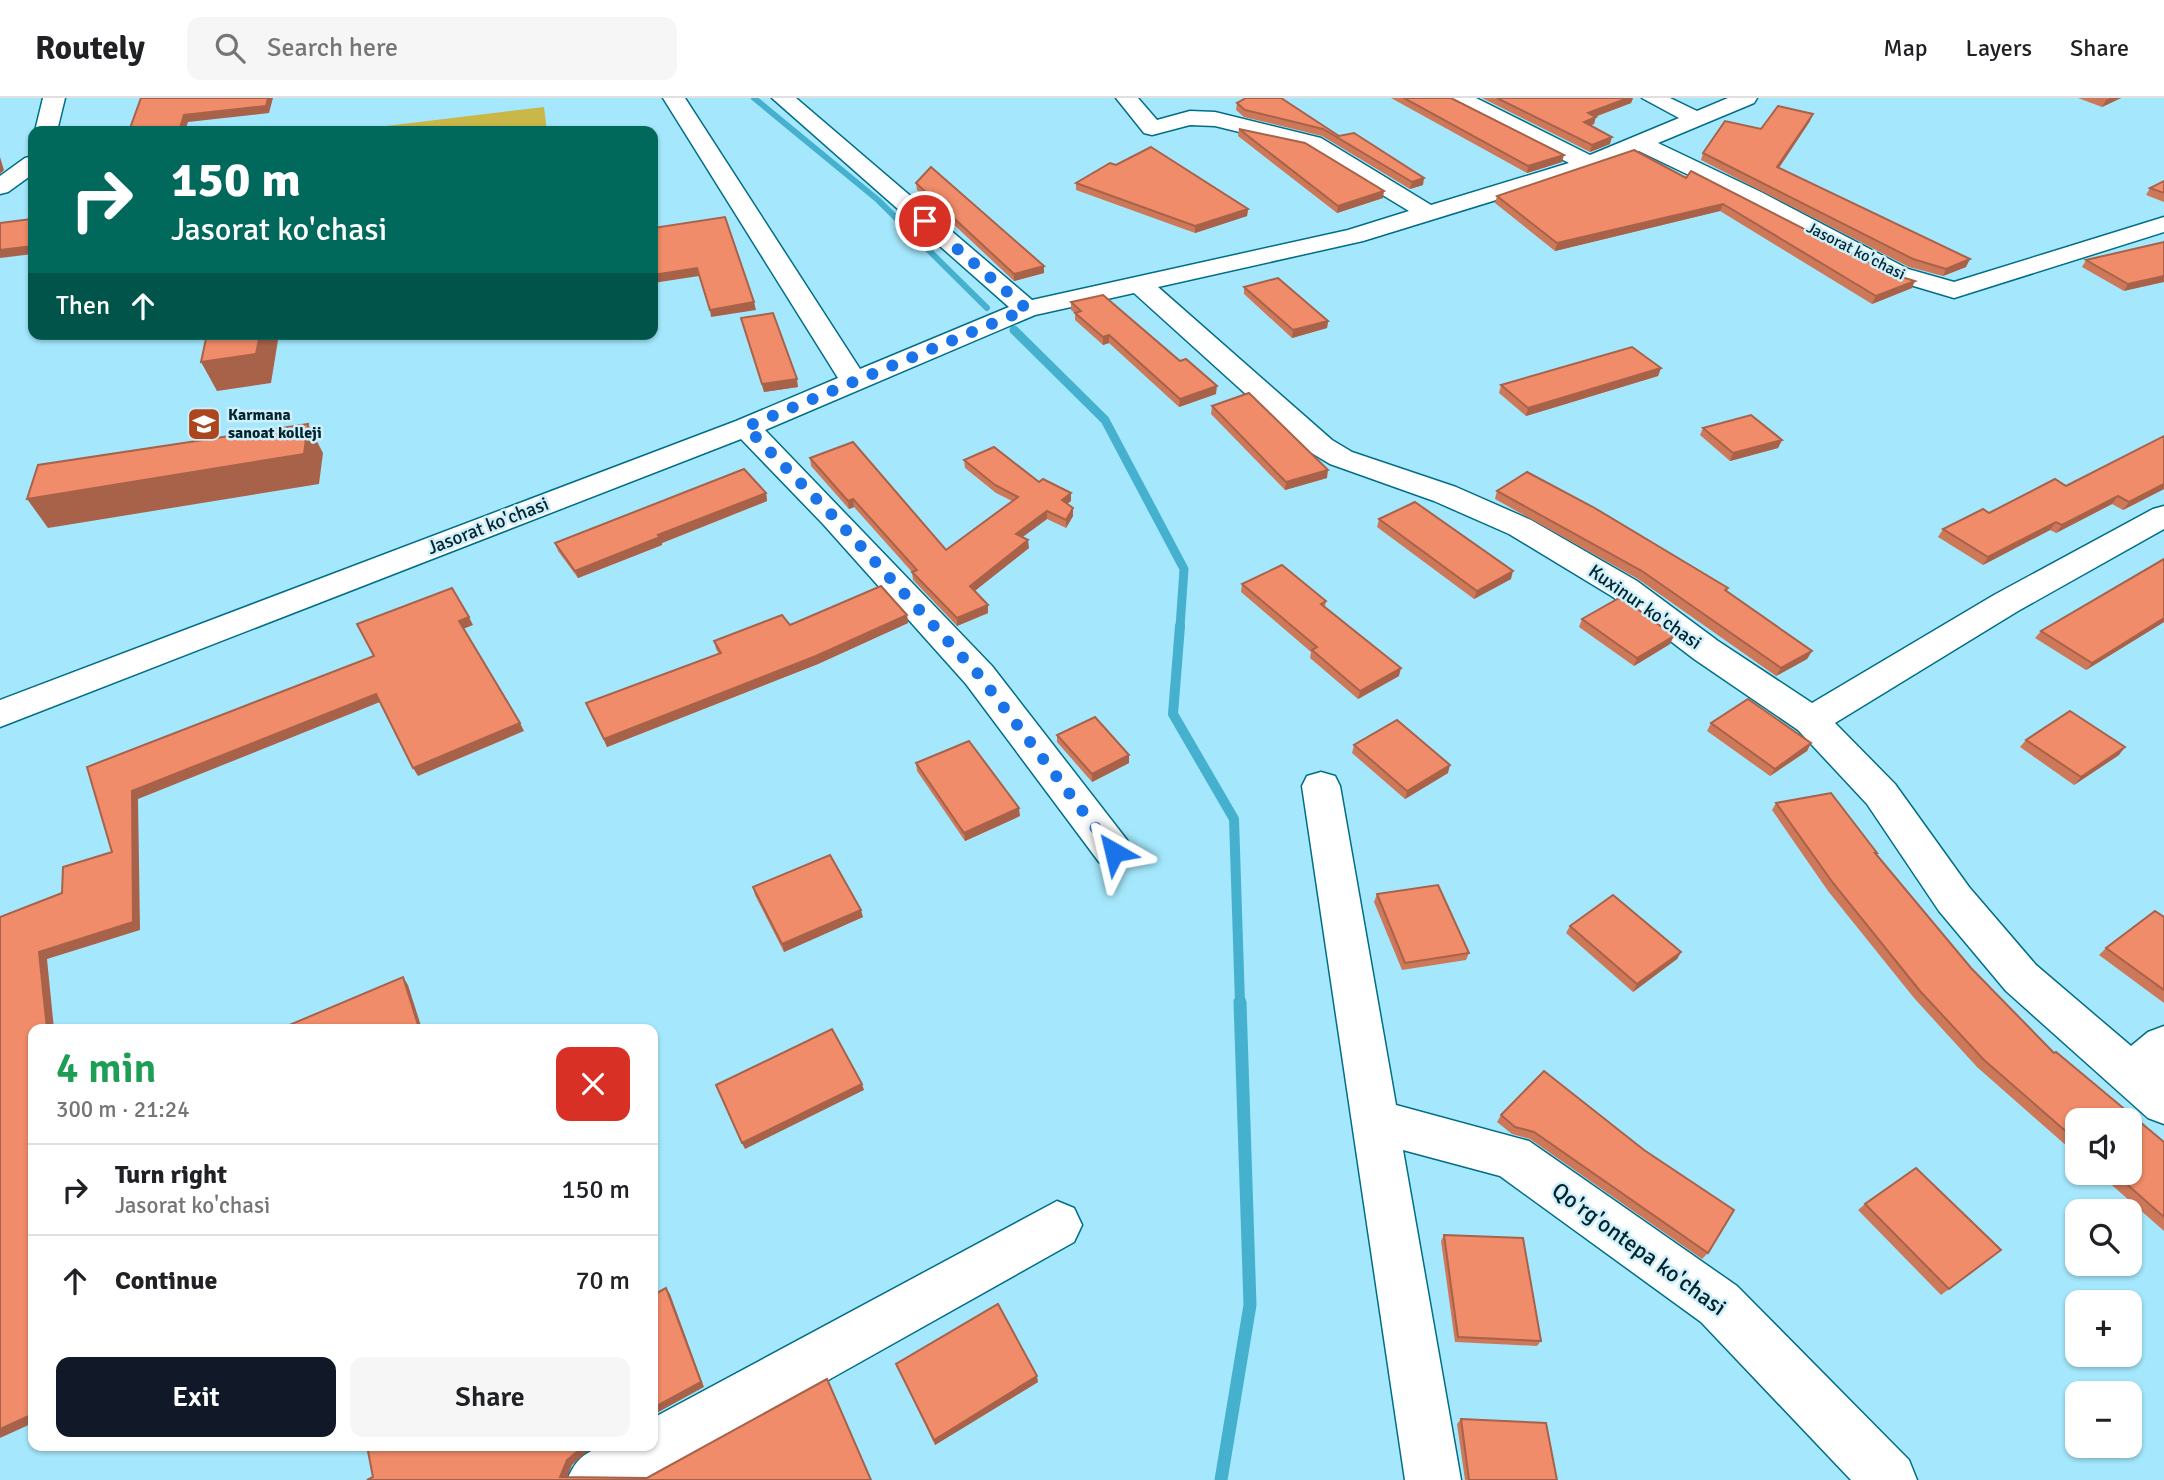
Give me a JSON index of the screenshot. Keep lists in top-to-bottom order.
{
  "streets": {
    "street": ["Jasorat ko'chasi", "Kuxinur ko'chasi", "Qo'rg'ontepa ko'chasi"]
  },
  "crossings": [
    ["Jasorat ko'chasi", "Kuxinur ko'chasi"]
  ],
  "places": {
    "school or university": ["Karmana sanoat kolleji"]
  },
  "page": {
    "header": "Routely",
    "search": "Search here",
    "nav": ["Map", "Layers", "Share"],
    "turn": ["150 m", "Jasorat ko'chasi"],
    "then": "Then",
    "heading": ["4 min", "300 m · 21:24"],
    "map_buttons": ["+", "−"],
    "list": [
      {
        "name": "Turn right",
        "note": "Jasorat ko'chasi",
        "value": "150 m"
      },
      {
        "name": "Continue",
        "value": "70 m"
      }
    ],
    "buttons": ["Exit", "Share"]
  }
}
